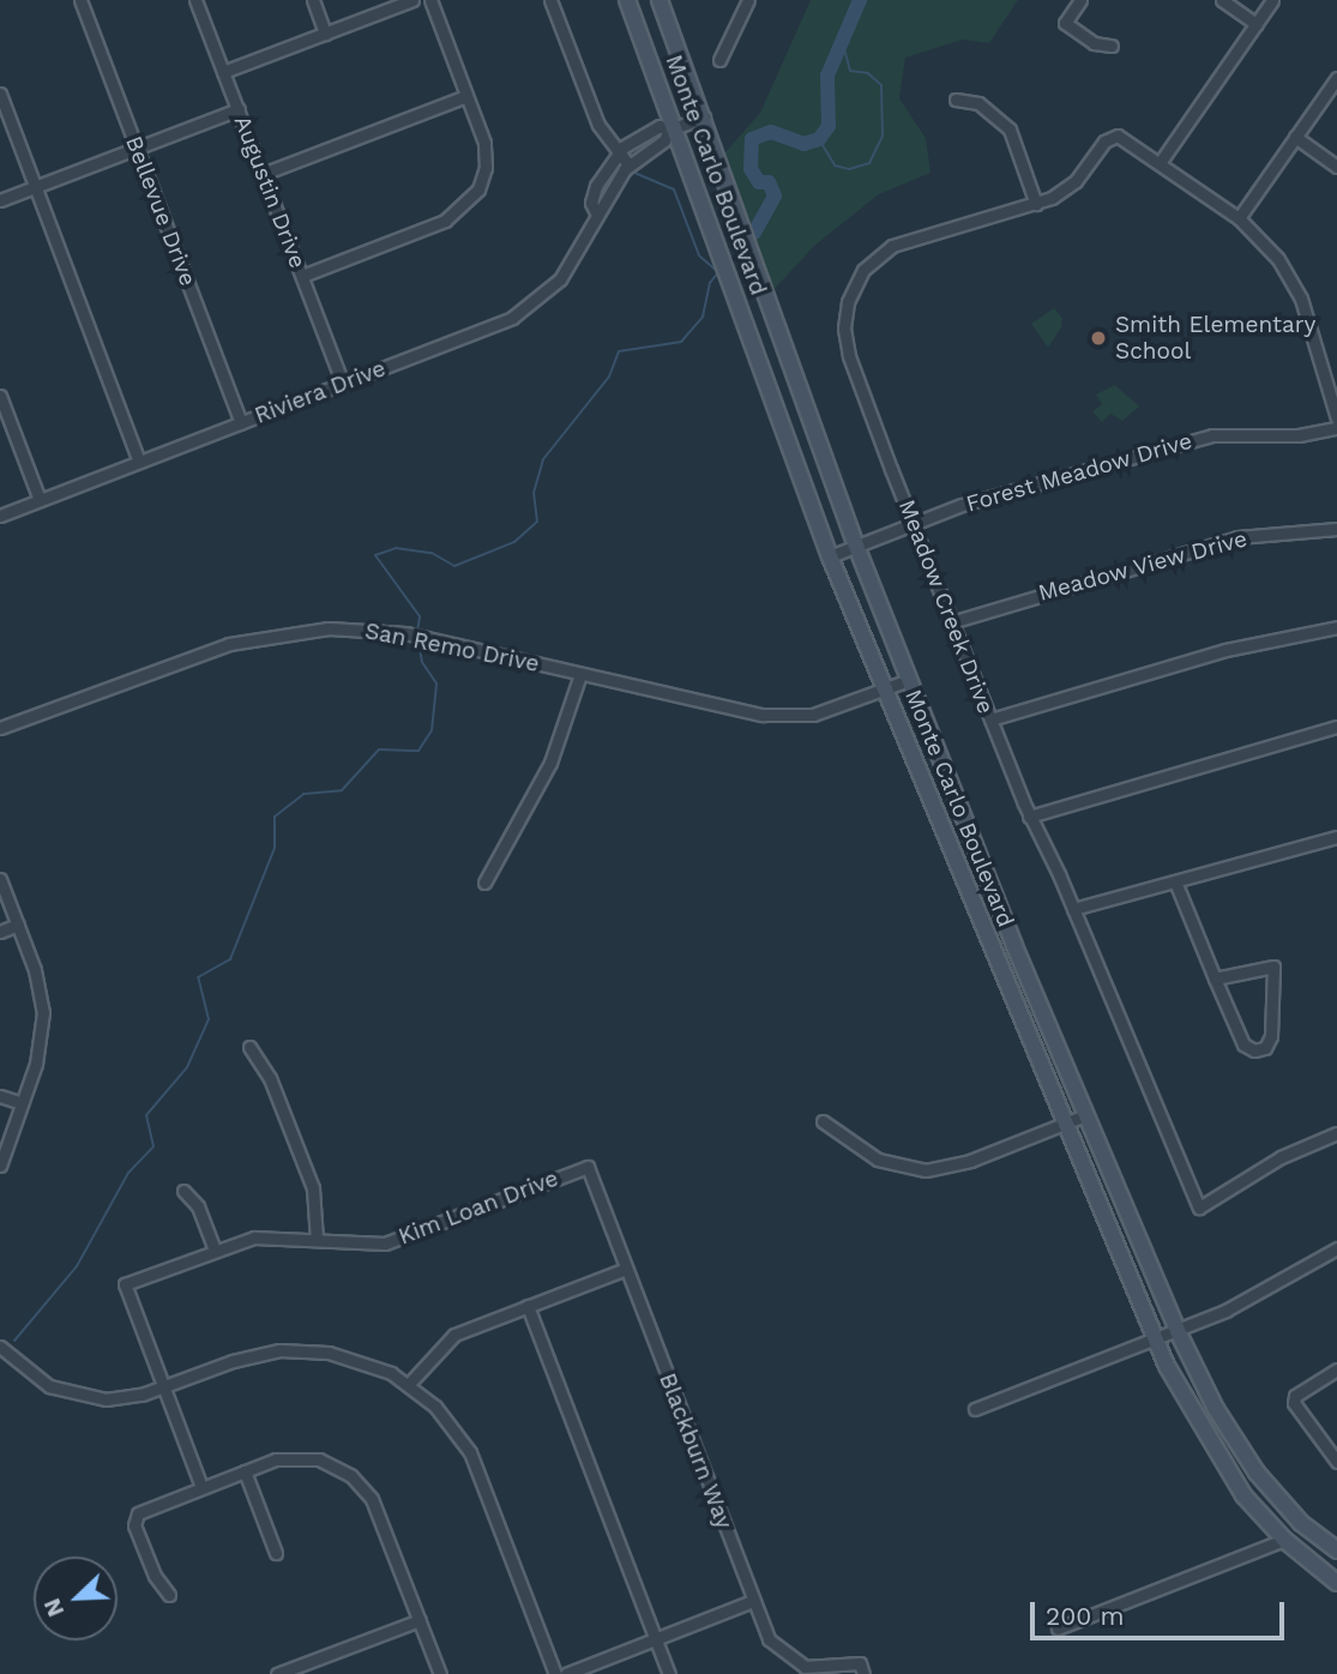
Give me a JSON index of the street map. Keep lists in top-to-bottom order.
{
  "streets": {
    "main road": ["Monte Carlo Boulevard"],
    "street": [
      "Augustin Drive",
      "Bellevue Drive",
      "Riviera Drive",
      "Forest Meadow Drive",
      "Meadow View Drive",
      "Meadow Creek Drive",
      "San Remo Drive",
      "Kim Loan Drive",
      "Blackburn Way"
    ]
  },
  "crossings": [
    ["Monte Carlo Boulevard", "Riviera Drive"],
    ["Monte Carlo Boulevard", "Forest Meadow Drive"],
    ["Monte Carlo Boulevard", "San Remo Drive"],
    ["Augustin Drive", "Riviera Drive"],
    ["Bellevue Drive", "Riviera Drive"],
    ["Forest Meadow Drive", "Meadow Creek Drive"],
    ["Meadow View Drive", "Meadow Creek Drive"],
    ["Kim Loan Drive", "Blackburn Way"]
  ],
  "places": ["Smith Elementary School"],
  "scale_bar": "200 m",
  "north": "bottom left"
}
